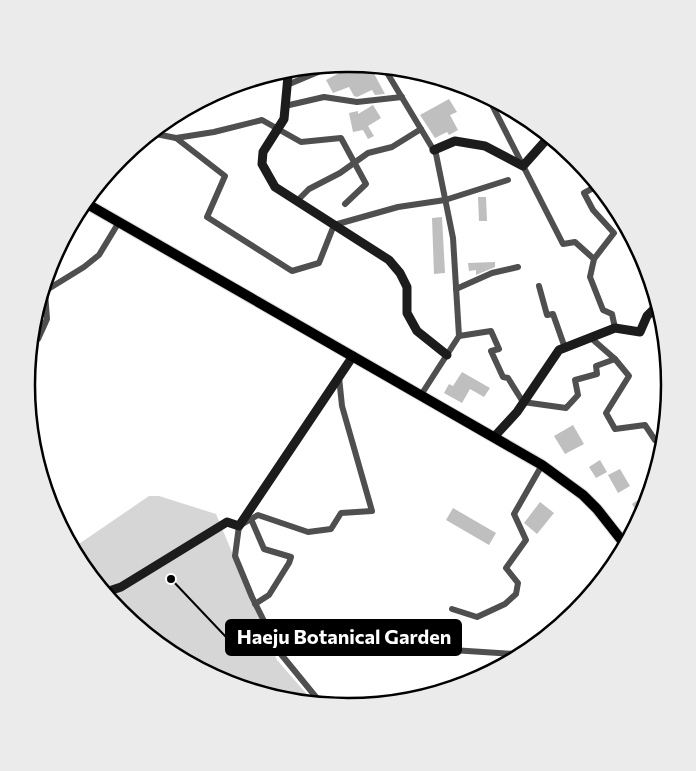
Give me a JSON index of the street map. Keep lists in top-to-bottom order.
{
  "places": ["Haeju Botanical Garden"]
}
